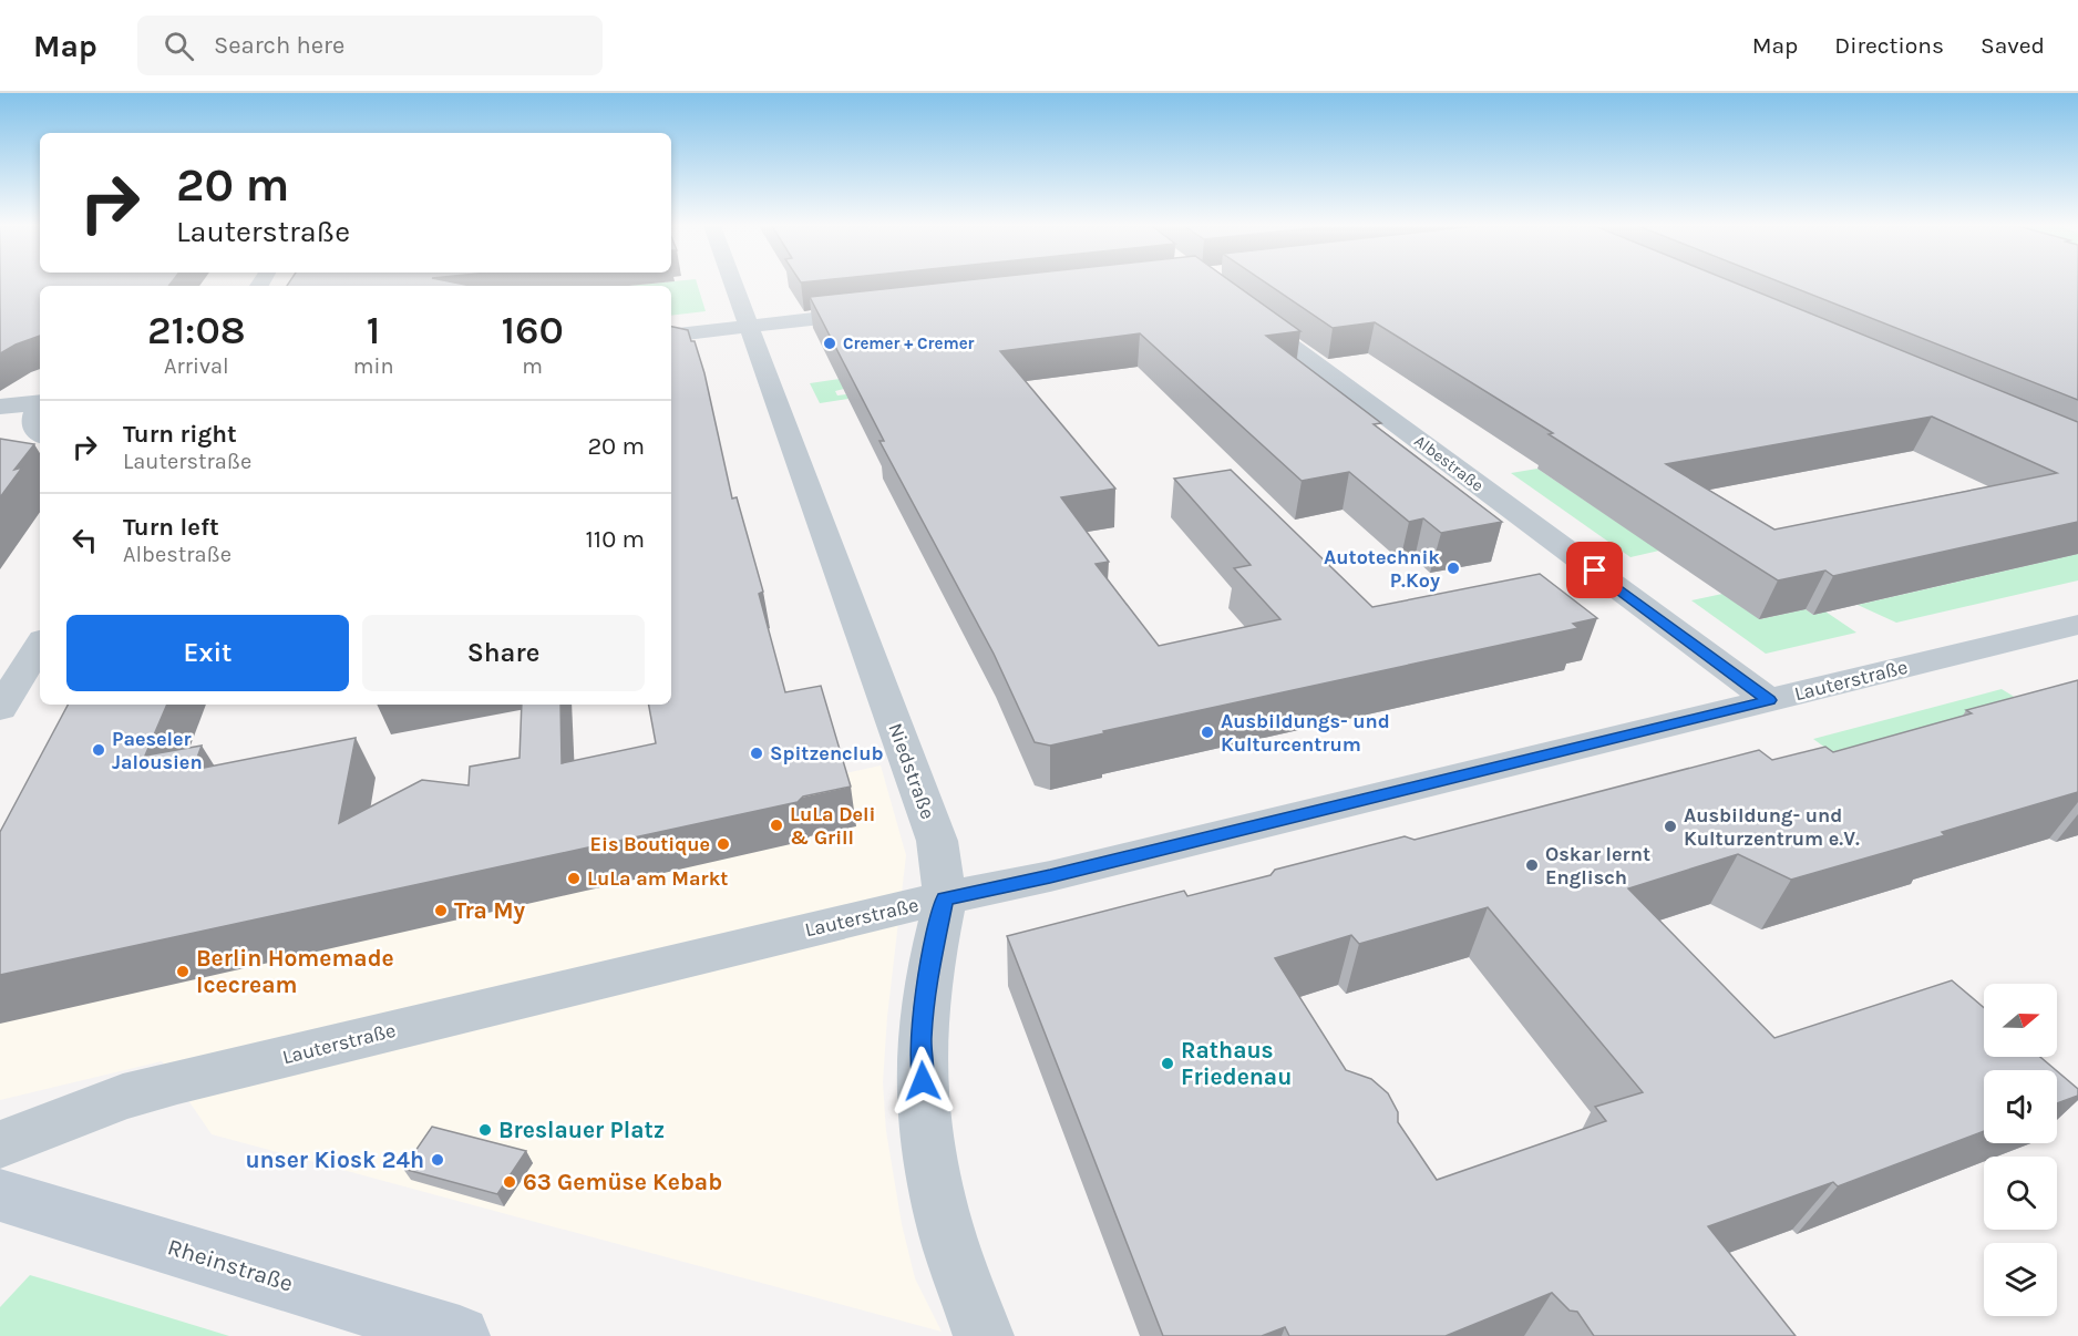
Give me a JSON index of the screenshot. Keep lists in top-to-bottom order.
{
  "streets": {
    "street": [
      "Albestraße",
      "Lauterstraße",
      "Niedstraße",
      "Rheinstraße"
    ]
  },
  "crossings": [
    ["Albestraße", "Lauterstraße"],
    ["Lauterstraße", "Niedstraße"]
  ],
  "places": [
    "Cremer + Cremer",
    "Autotechnik P.Koy",
    "Ausbildungs- und Kulturcentrum",
    "Paeseler Jalousien",
    "Spitzenclub",
    "LuLa Deli & Grill",
    "Ausbildung- und Kulturzentrum e.V.",
    "Eis Boutique",
    "Oskar lernt Englisch",
    "LuLa am Markt",
    "Tra My",
    "Berlin Homemade Icecream",
    "Rathaus Friedenau",
    "Breslauer Platz",
    "unser Kiosk 24h",
    "63 Gemüse Kebab"
  ],
  "north": "right",
  "page": {
    "header": "Map",
    "search": "Search here",
    "nav": ["Map", "Directions", "Saved"],
    "turn": ["20 m", "Lauterstraße"],
    "eta": [
      "21:08",
      "Arrival",
      "1",
      "min",
      "160",
      "m"
    ],
    "list": [
      {
        "name": "Turn right",
        "note": "Lauterstraße",
        "value": "20 m"
      },
      {
        "name": "Turn left",
        "note": "Albestraße",
        "value": "110 m"
      }
    ],
    "buttons": ["Exit", "Share"]
  }
}
